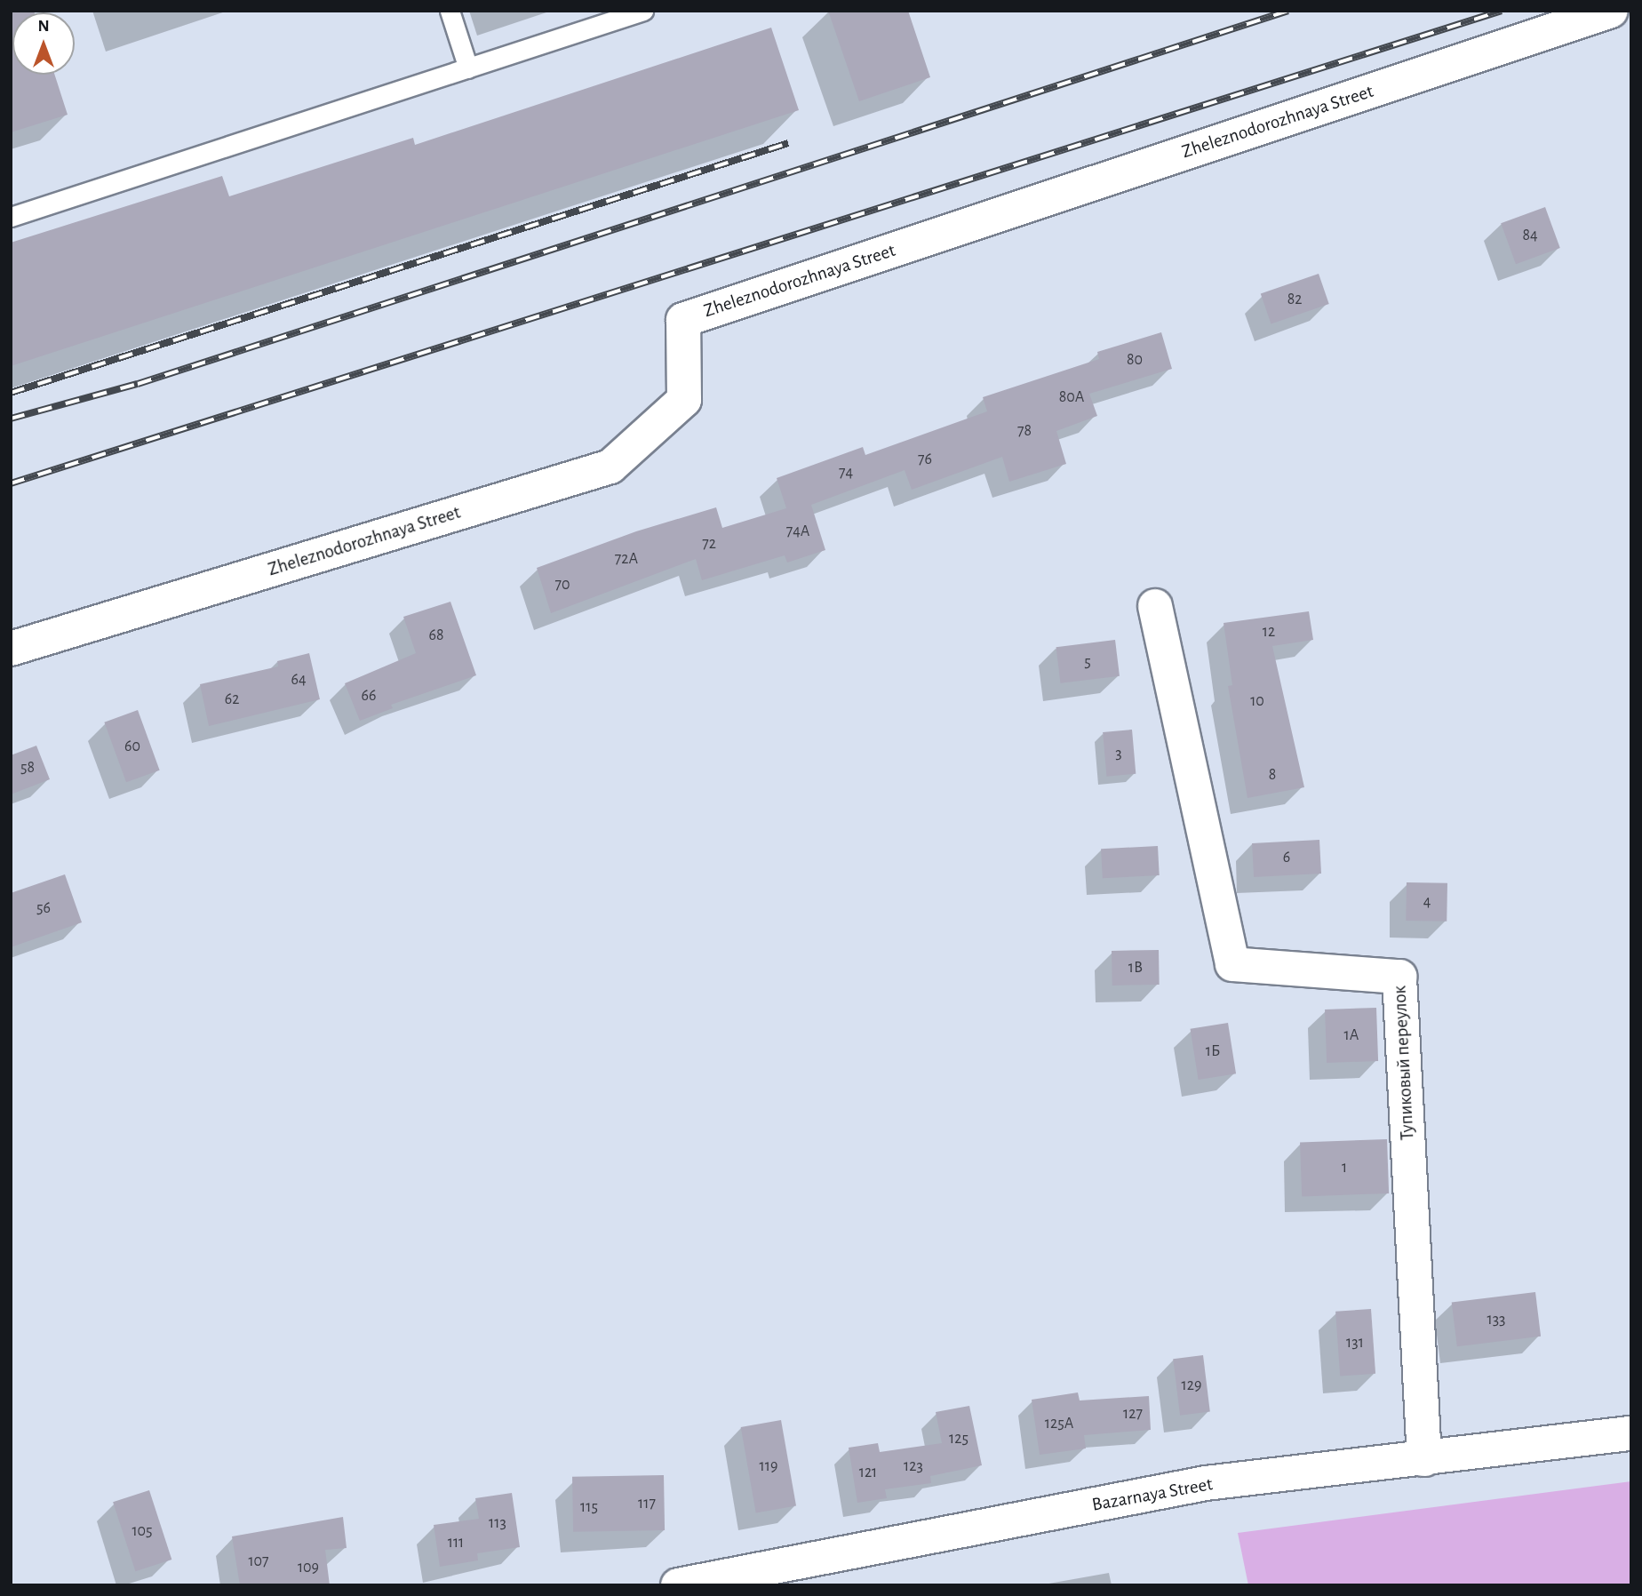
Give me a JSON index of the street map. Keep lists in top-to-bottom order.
{
  "streets": {
    "street": ["Zheleznodorozhnaya Street", "Тупиковый переулок", "Bazarnaya Street"]
  },
  "crossings": [
    ["Тупиковый переулок", "Bazarnaya Street"]
  ],
  "house_numbers": [
    "84",
    "82",
    "80",
    "80А",
    "78",
    "76",
    "74",
    "74А",
    "72",
    "72А",
    "70",
    "12",
    "68",
    "5",
    "64",
    "66",
    "62",
    "10",
    "60",
    "3",
    "58",
    "8",
    "6",
    "4",
    "56",
    "1В",
    "1А",
    "1Б",
    "1",
    "133",
    "131",
    "129",
    "127",
    "125А",
    "125",
    "119",
    "123",
    "121",
    "117",
    "115",
    "113",
    "105",
    "111",
    "107",
    "109"
  ],
  "north": "top"
}
